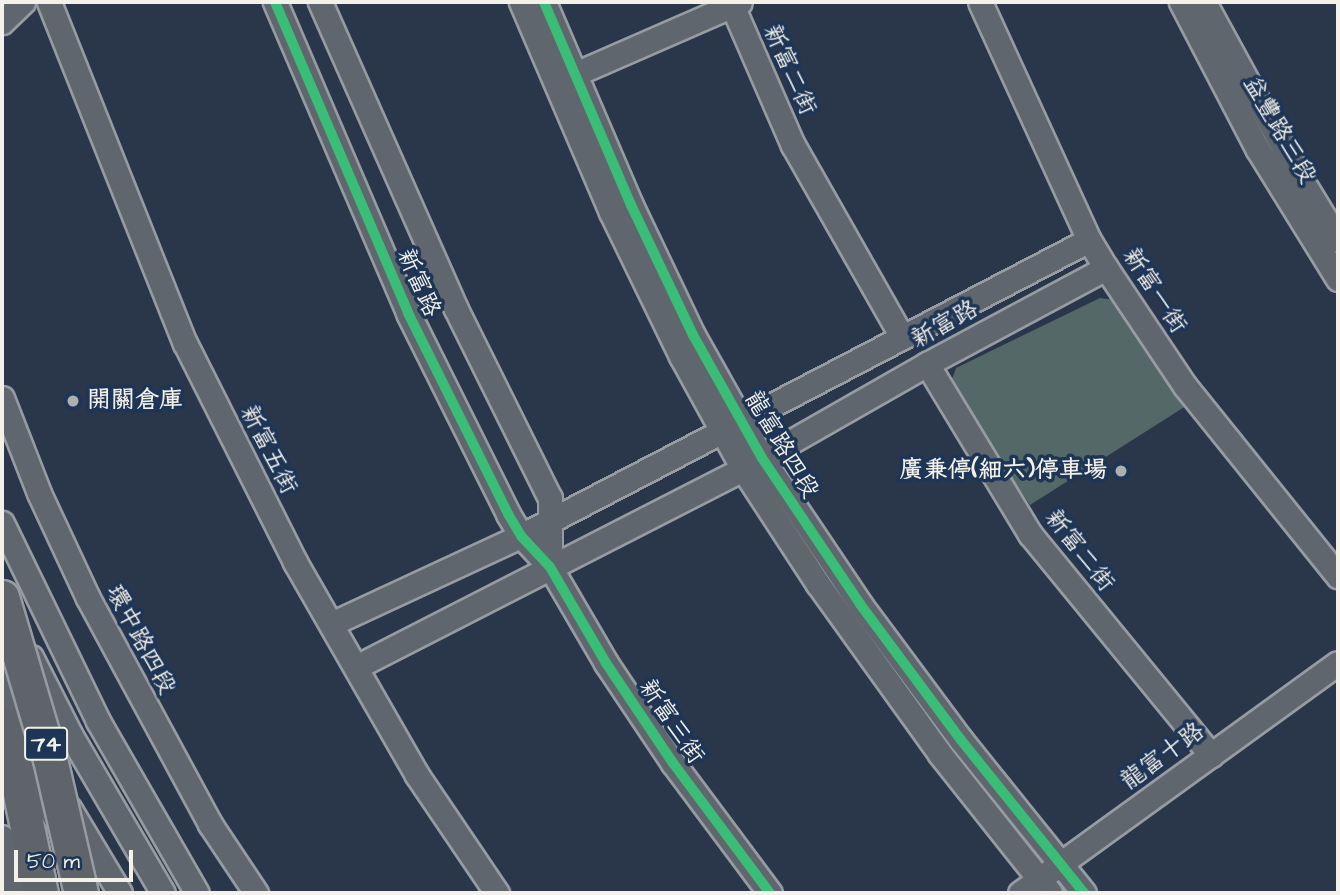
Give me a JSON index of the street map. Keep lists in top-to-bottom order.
{
  "streets": {
    "highway": ["74"],
    "street": [
      "新富二街",
      "益豐路三段",
      "新富路",
      "新富一街",
      "龍富路四段",
      "新富五街",
      "環中路四段",
      "新富三街",
      "龍富十路"
    ]
  },
  "crossings": [
    ["新富二街", "新富路"],
    ["新富二街", "龍富十路"],
    ["新富路", "新富一街"],
    ["新富路", "龍富路四段"],
    ["新富路", "新富五街"],
    ["新富路", "新富三街"],
    ["龍富路四段", "龍富十路"]
  ],
  "places": ["開關倉庫", "廣兼停(細六)停車場"],
  "scale_bar": "50 m"
}
